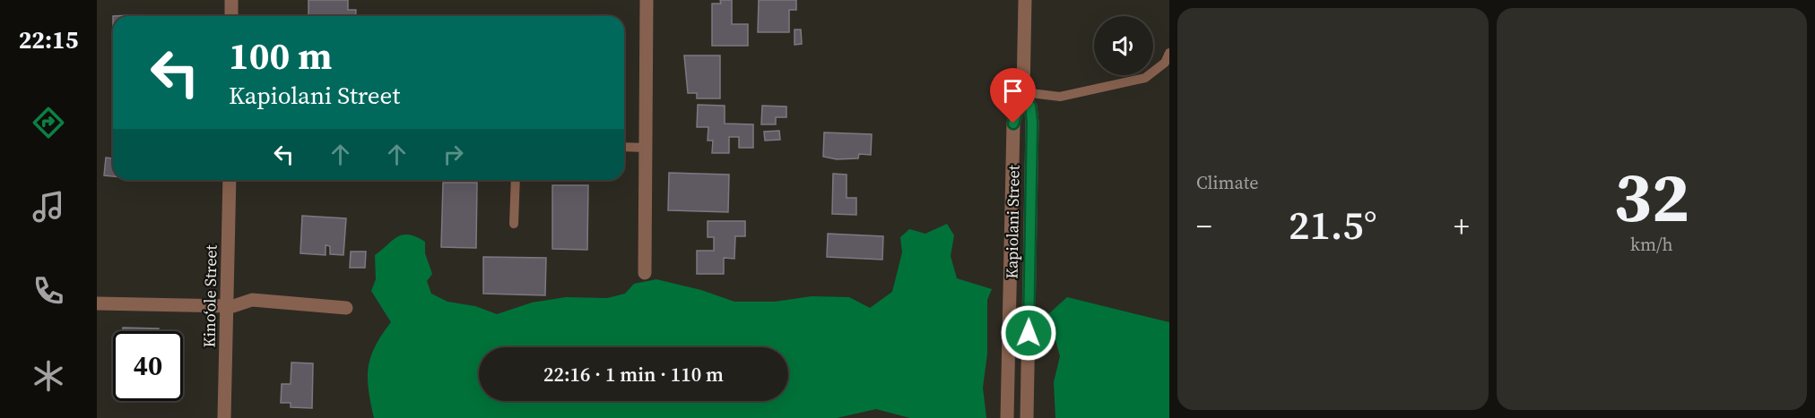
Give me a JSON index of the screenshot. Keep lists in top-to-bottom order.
{
  "streets": {
    "street": ["Kapiolani Street", "Kinoʻole Street"]
  },
  "page": {
    "tabs": "22:15",
    "tile": [
      "Climate",
      ["32", "km/h"]
    ],
    "turn": ["100 m", "Kapiolani Street"],
    "heat": ["−", "21.5°", "+"],
    "limit": "40",
    "trip": "22:16 · 1 min · 110 m"
  }
}
